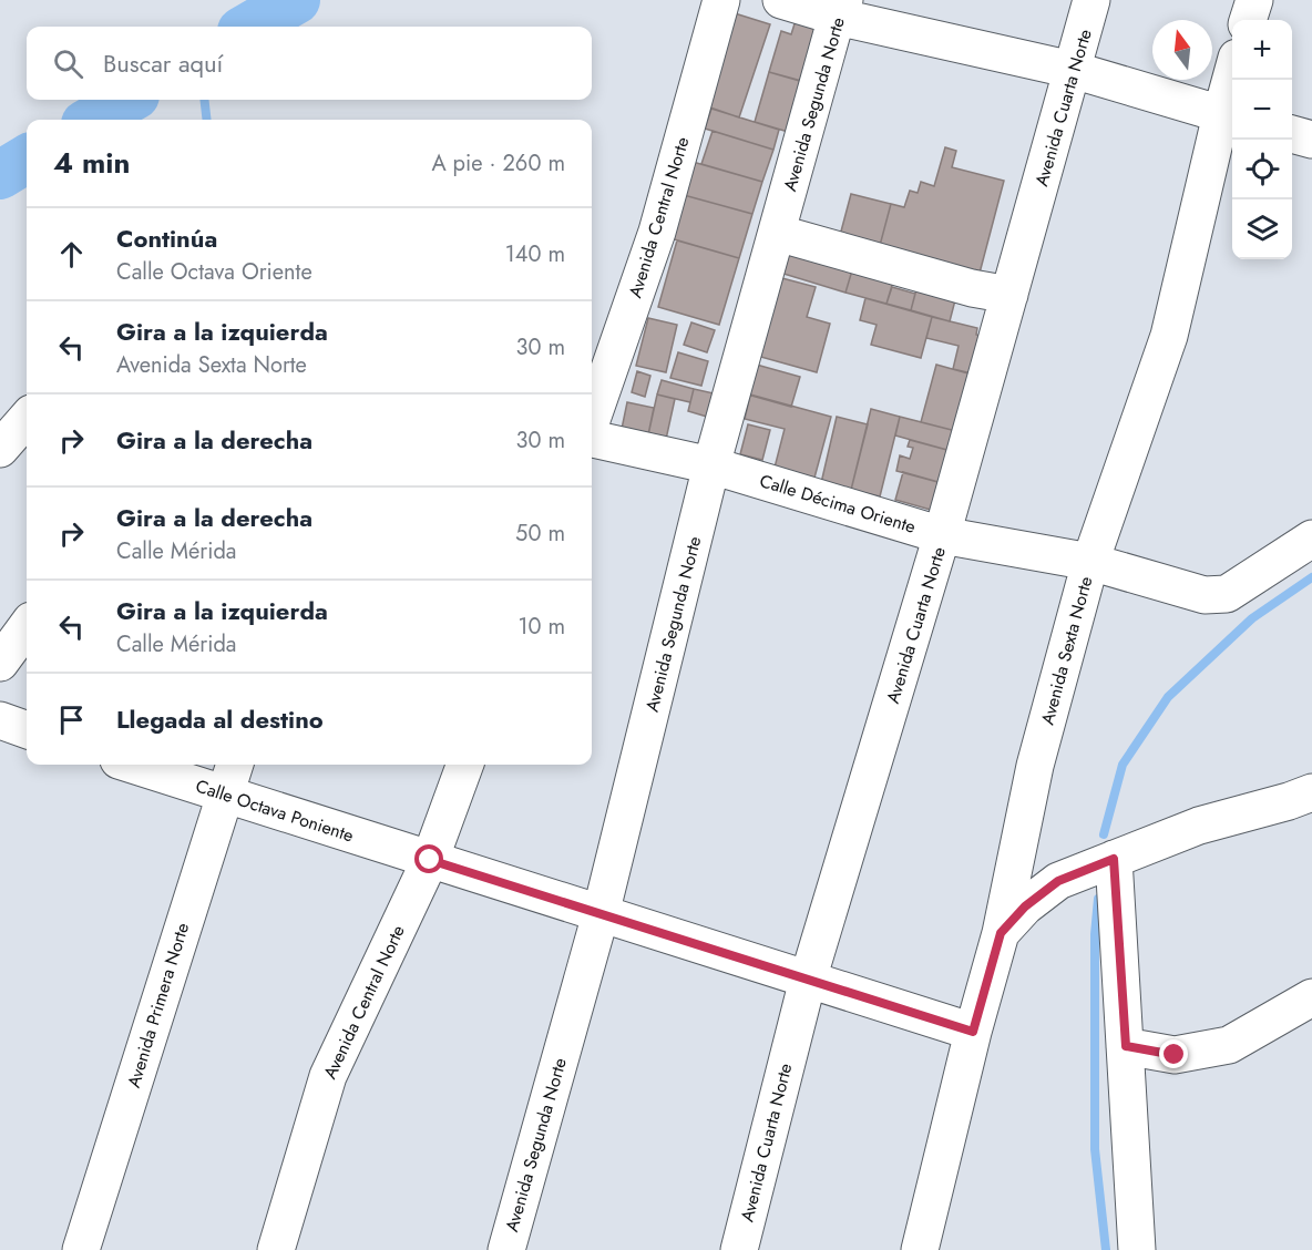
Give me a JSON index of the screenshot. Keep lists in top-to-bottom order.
{
  "streets": {
    "street": [
      "Avenida Segunda Norte",
      "Avenida Cuarta Norte",
      "Avenida Central Norte",
      "Calle Décima Oriente",
      "Avenida Sexta Norte",
      "Calle Octava Poniente",
      "Avenida Primera Norte"
    ]
  },
  "crossings": [
    ["Avenida Segunda Norte", "Calle Décima Oriente"],
    ["Avenida Segunda Norte", "Calle Octava Poniente"],
    ["Avenida Cuarta Norte", "Calle Décima Oriente"],
    ["Avenida Cuarta Norte", "Calle Octava Poniente"],
    ["Avenida Central Norte", "Calle Octava Poniente"],
    ["Calle Décima Oriente", "Avenida Sexta Norte"],
    ["Avenida Sexta Norte", "Calle Octava Poniente"],
    ["Calle Octava Poniente", "Avenida Primera Norte"]
  ],
  "north": "top",
  "page": {
    "map_buttons": ["+", "−"],
    "search": "Buscar aquí",
    "heading": ["4 min", "A pie · 260 m"],
    "list": [
      ["Continúa", "Calle Octava Oriente", "140 m"],
      ["Gira a la izquierda", "Avenida Sexta Norte", "30 m"],
      ["Gira a la derecha", "30 m"],
      ["Gira a la derecha", "Calle Mérida", "50 m"],
      ["Gira a la izquierda", "Calle Mérida", "10 m"],
      "Llegada al destino"
    ]
  }
}
